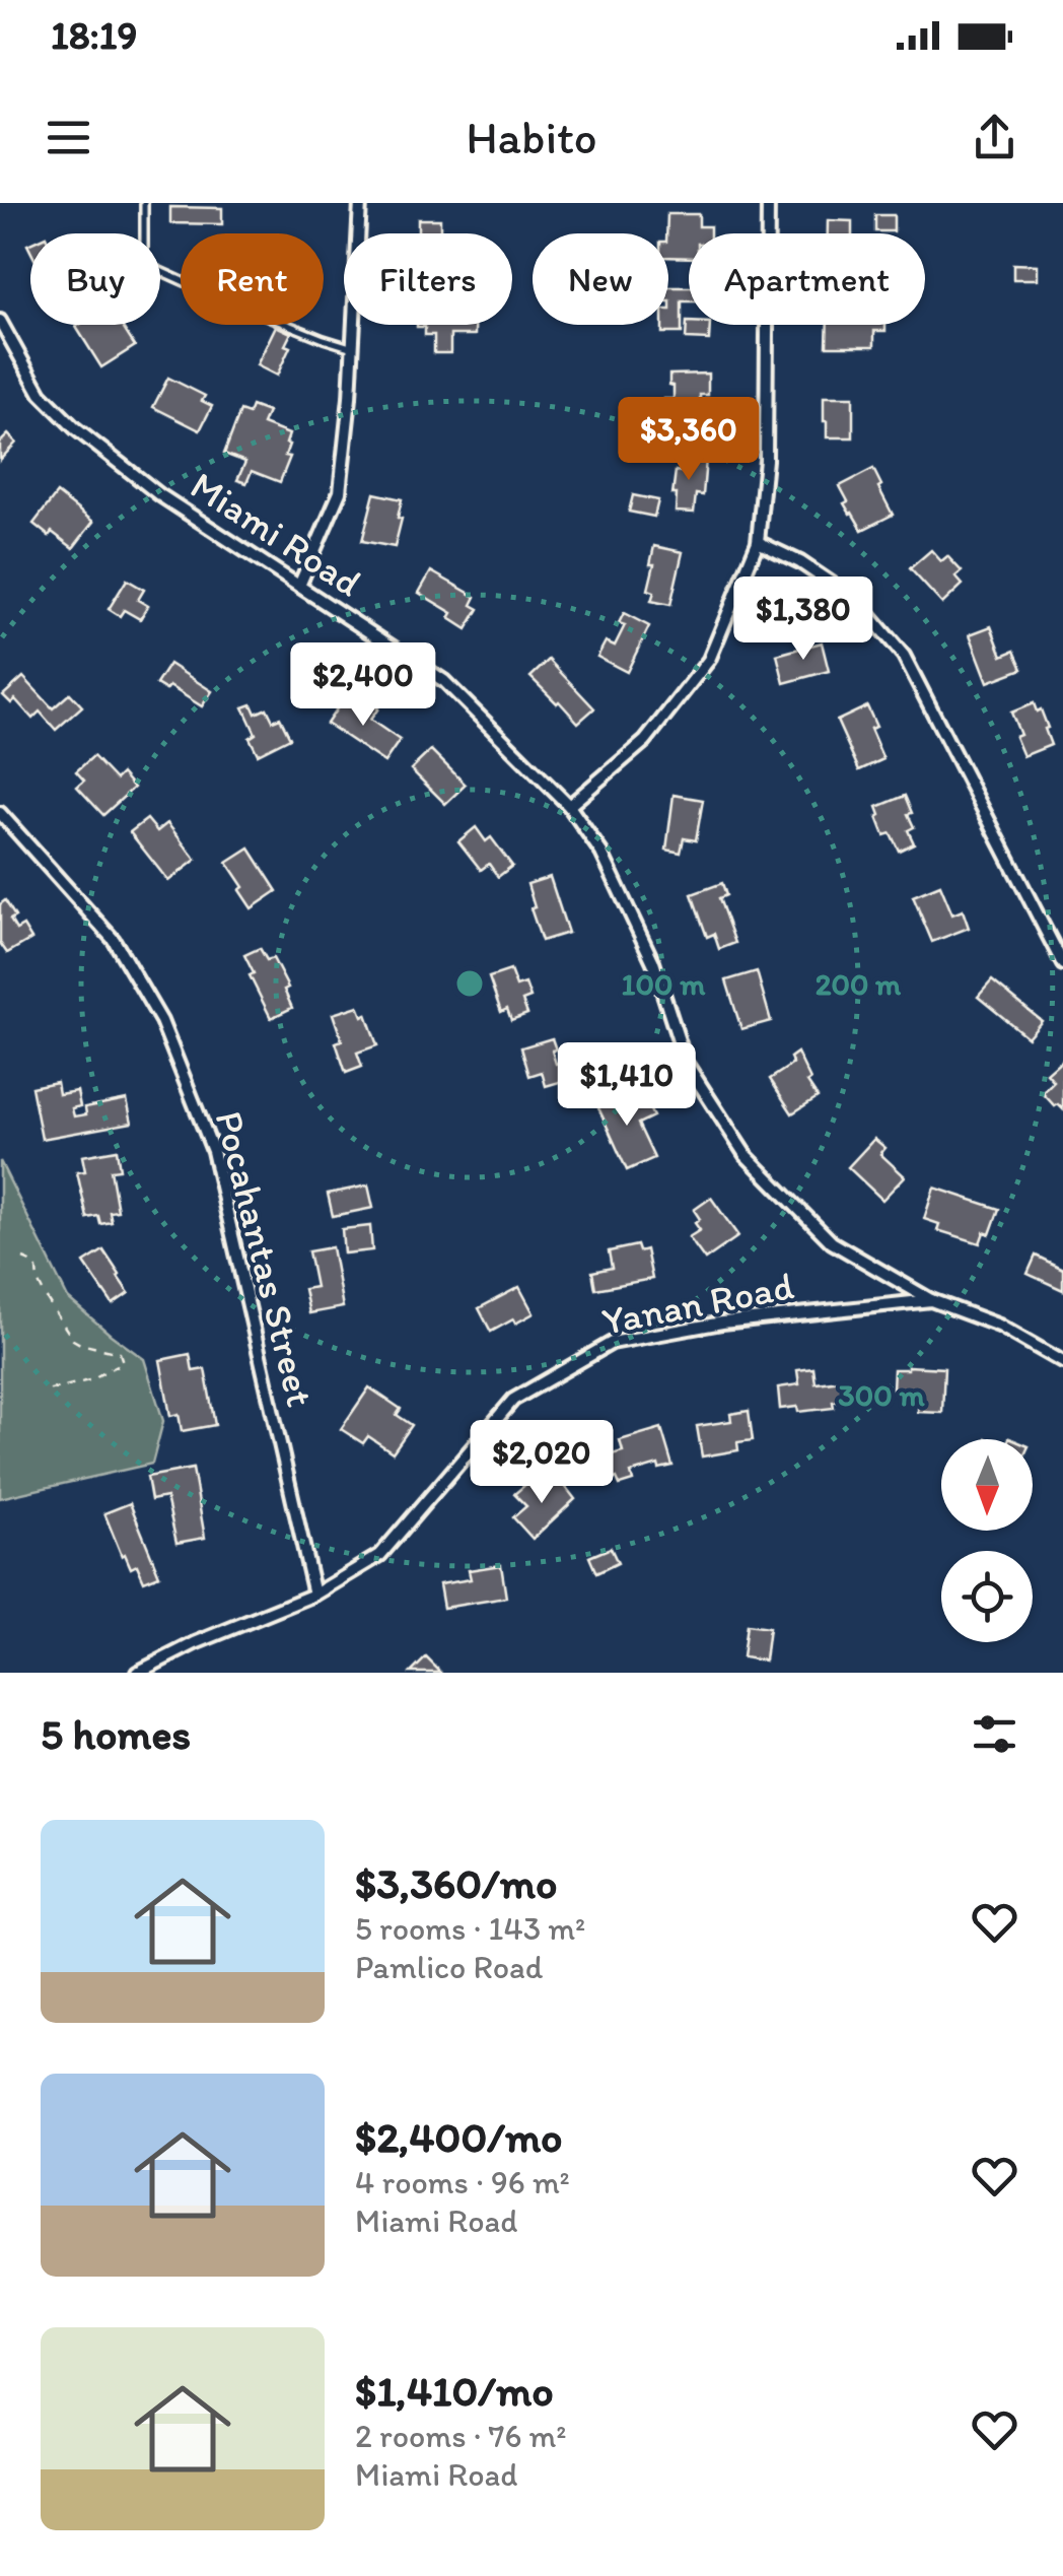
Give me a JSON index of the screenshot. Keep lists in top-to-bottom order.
{
  "streets": {
    "street": ["Miami Road", "Pocahantas Street", "Yanan Road"]
  },
  "crossings": [
    ["Miami Road", "Yanan Road"],
    ["Pocahantas Street", "Yanan Road"]
  ],
  "north": "bottom",
  "page": {
    "status": "18:19",
    "header": "Habito",
    "chip": [
      "Buy",
      "Rent",
      "Filters",
      "New",
      "Apartment"
    ],
    "price": [
      "$3,360",
      "$1,380",
      "$2,400",
      "$1,410",
      "$2,020"
    ],
    "heading": "5 homes",
    "list": [
      {
        "name": "$3,360/mo",
        "note": "5 rooms · 143 m² · Pamlico Road"
      },
      {
        "name": "$2,400/mo",
        "note": "4 rooms · 96 m² · Miami Road"
      },
      {
        "name": "$1,410/mo",
        "note": "2 rooms · 76 m² · Miami Road"
      }
    ]
  },
  "rings": ["100 m", "200 m", "300 m"]
}
